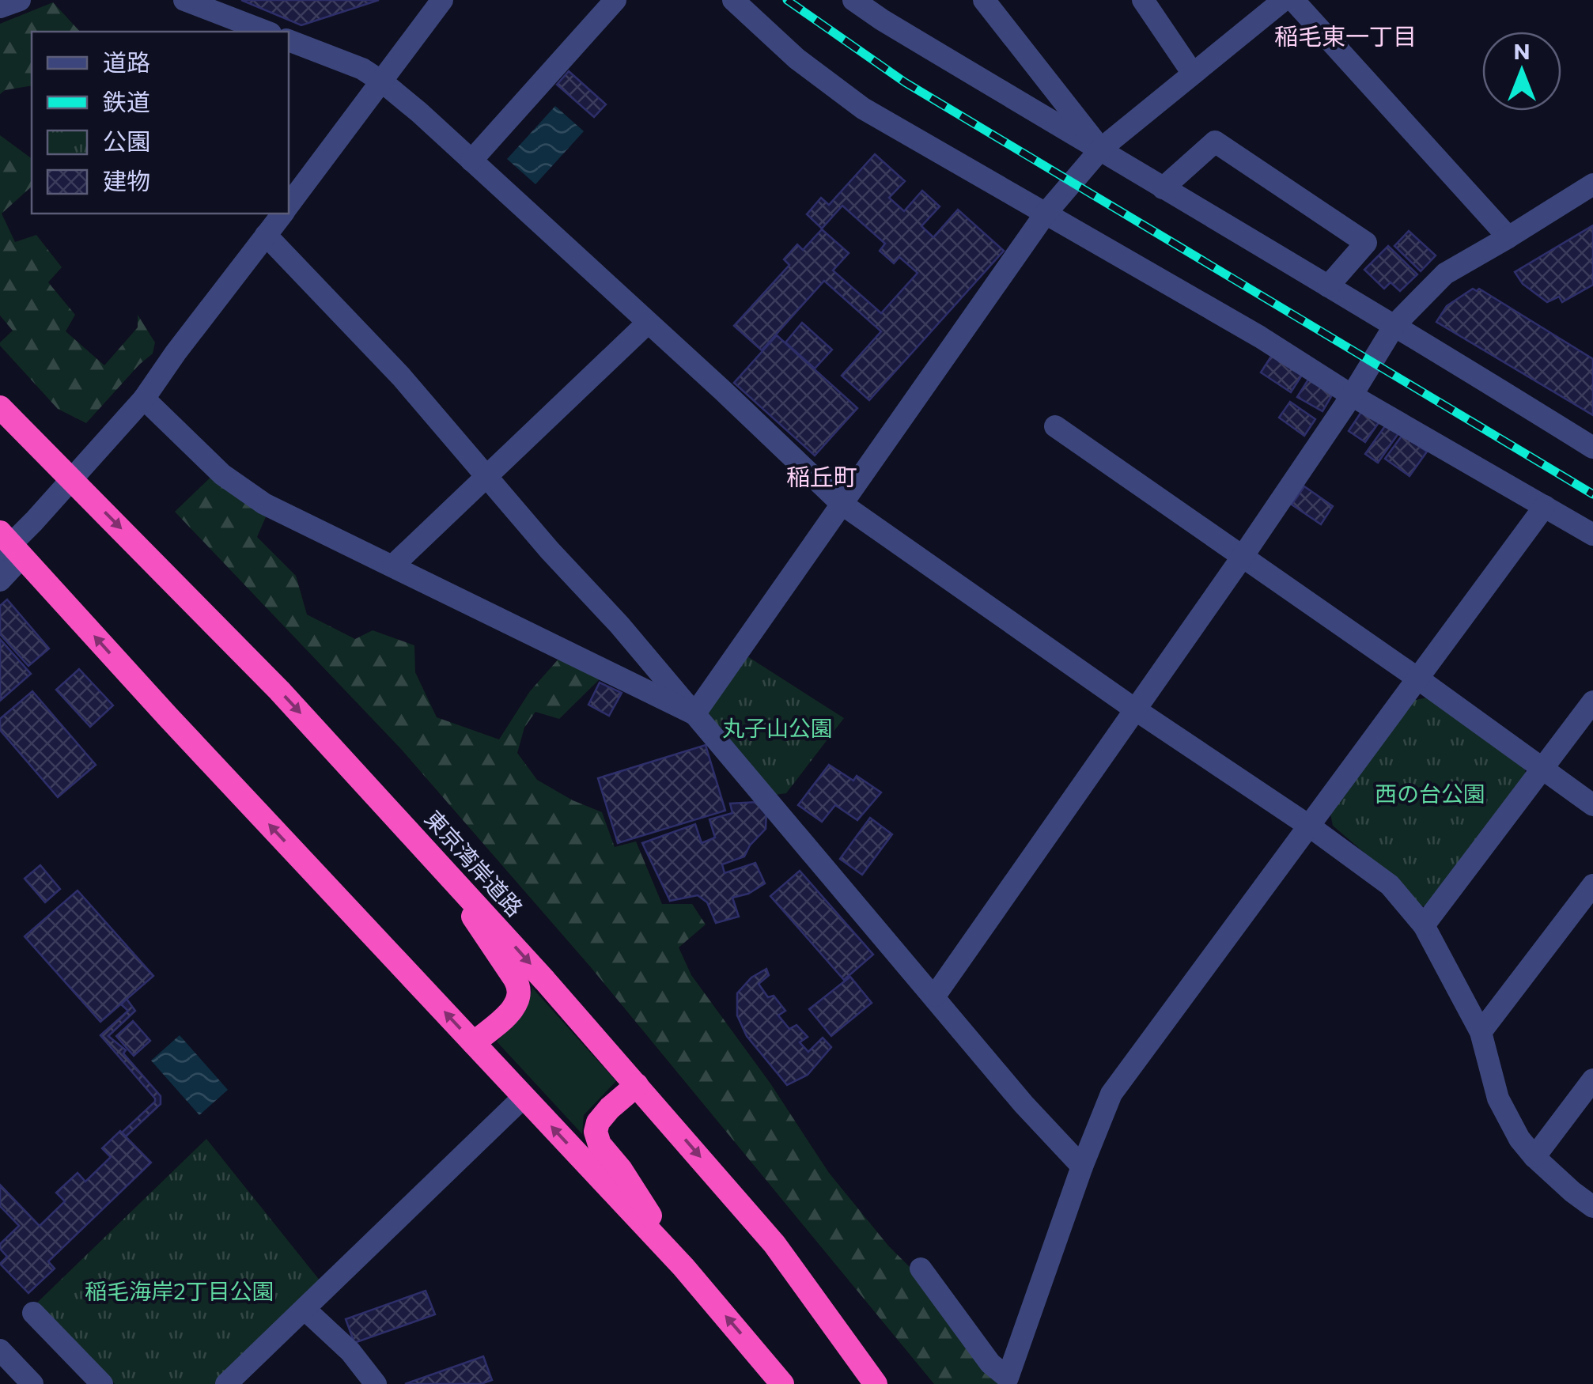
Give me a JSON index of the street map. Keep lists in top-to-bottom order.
{
  "streets": {
    "highway": ["東京湾岸道路"]
  },
  "districts": ["稲毛東一丁目", "稲丘町"],
  "parks": ["丸子山公園", "西の台公園", "稲毛海岸2丁目公園"],
  "legend": [
    "道路",
    "鉄道",
    "公園",
    "建物"
  ],
  "north": "top"
}
